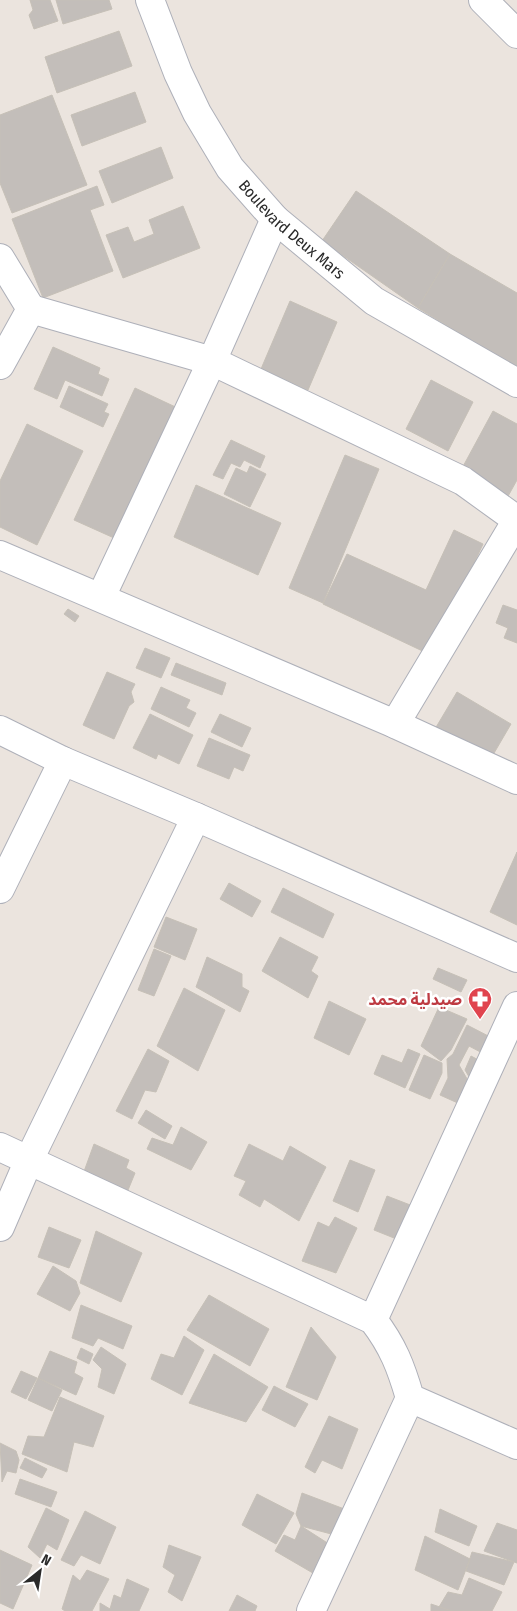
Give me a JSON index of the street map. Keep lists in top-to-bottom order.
{
  "streets": {
    "street": ["Boulevard Deux Mars"]
  },
  "places": {
    "pharmacy": ["صيدلية محمد"]
  },
  "north": "top right"
}
